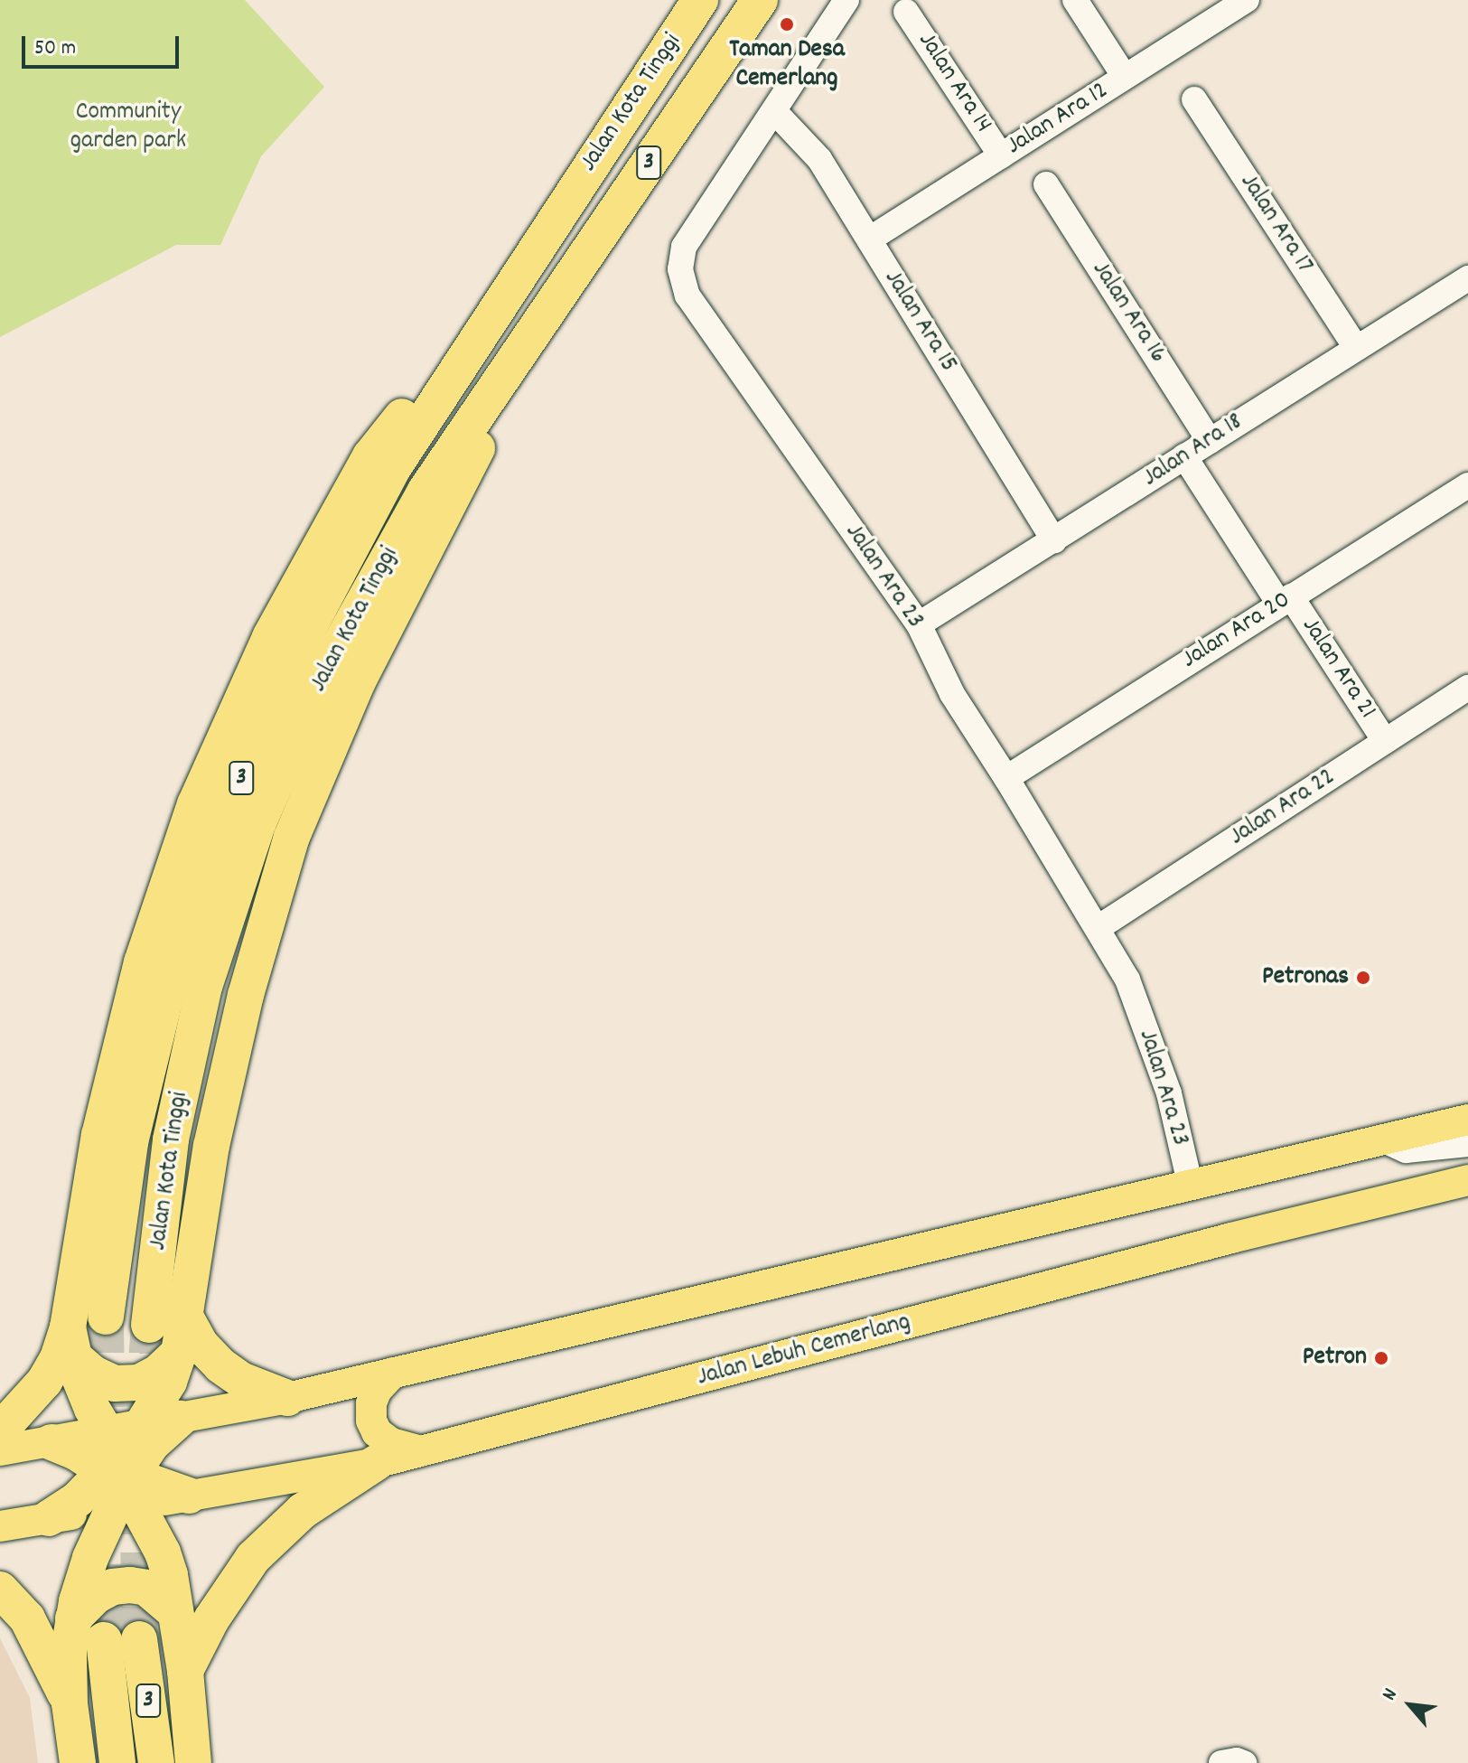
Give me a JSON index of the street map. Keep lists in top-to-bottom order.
{
  "streets": {
    "highway": ["Jalan Kota Tinggi", "3"],
    "main road": ["Jalan Lebuh Cemerlang"],
    "street": [
      "Jalan Ara 14",
      "Jalan Ara 12",
      "Jalan Ara 17",
      "Jalan Ara 16",
      "Jalan Ara 15",
      "Jalan Ara 18",
      "Jalan Ara 23",
      "Jalan Ara 20",
      "Jalan Ara 21",
      "Jalan Ara 22"
    ]
  },
  "crossings": [
    ["Jalan Ara 14", "Jalan Ara 12"],
    ["Jalan Ara 12", "Jalan Ara 15"],
    ["Jalan Ara 17", "Jalan Ara 18"],
    ["Jalan Ara 16", "Jalan Ara 18"],
    ["Jalan Ara 15", "Jalan Ara 18"],
    ["Jalan Ara 15", "Jalan Ara 23"],
    ["Jalan Ara 18", "Jalan Ara 23"],
    ["Jalan Ara 18", "Jalan Ara 21"],
    ["Jalan Ara 23", "Jalan Ara 20"],
    ["Jalan Ara 23", "Jalan Ara 22"],
    ["Jalan Ara 20", "Jalan Ara 21"],
    ["Jalan Ara 21", "Jalan Ara 22"]
  ],
  "parks": ["Community garden park"],
  "places": ["Taman Desa Cemerlang", "Petronas", "Petron"],
  "scale_bar": "50 m",
  "north": "top left"
}
